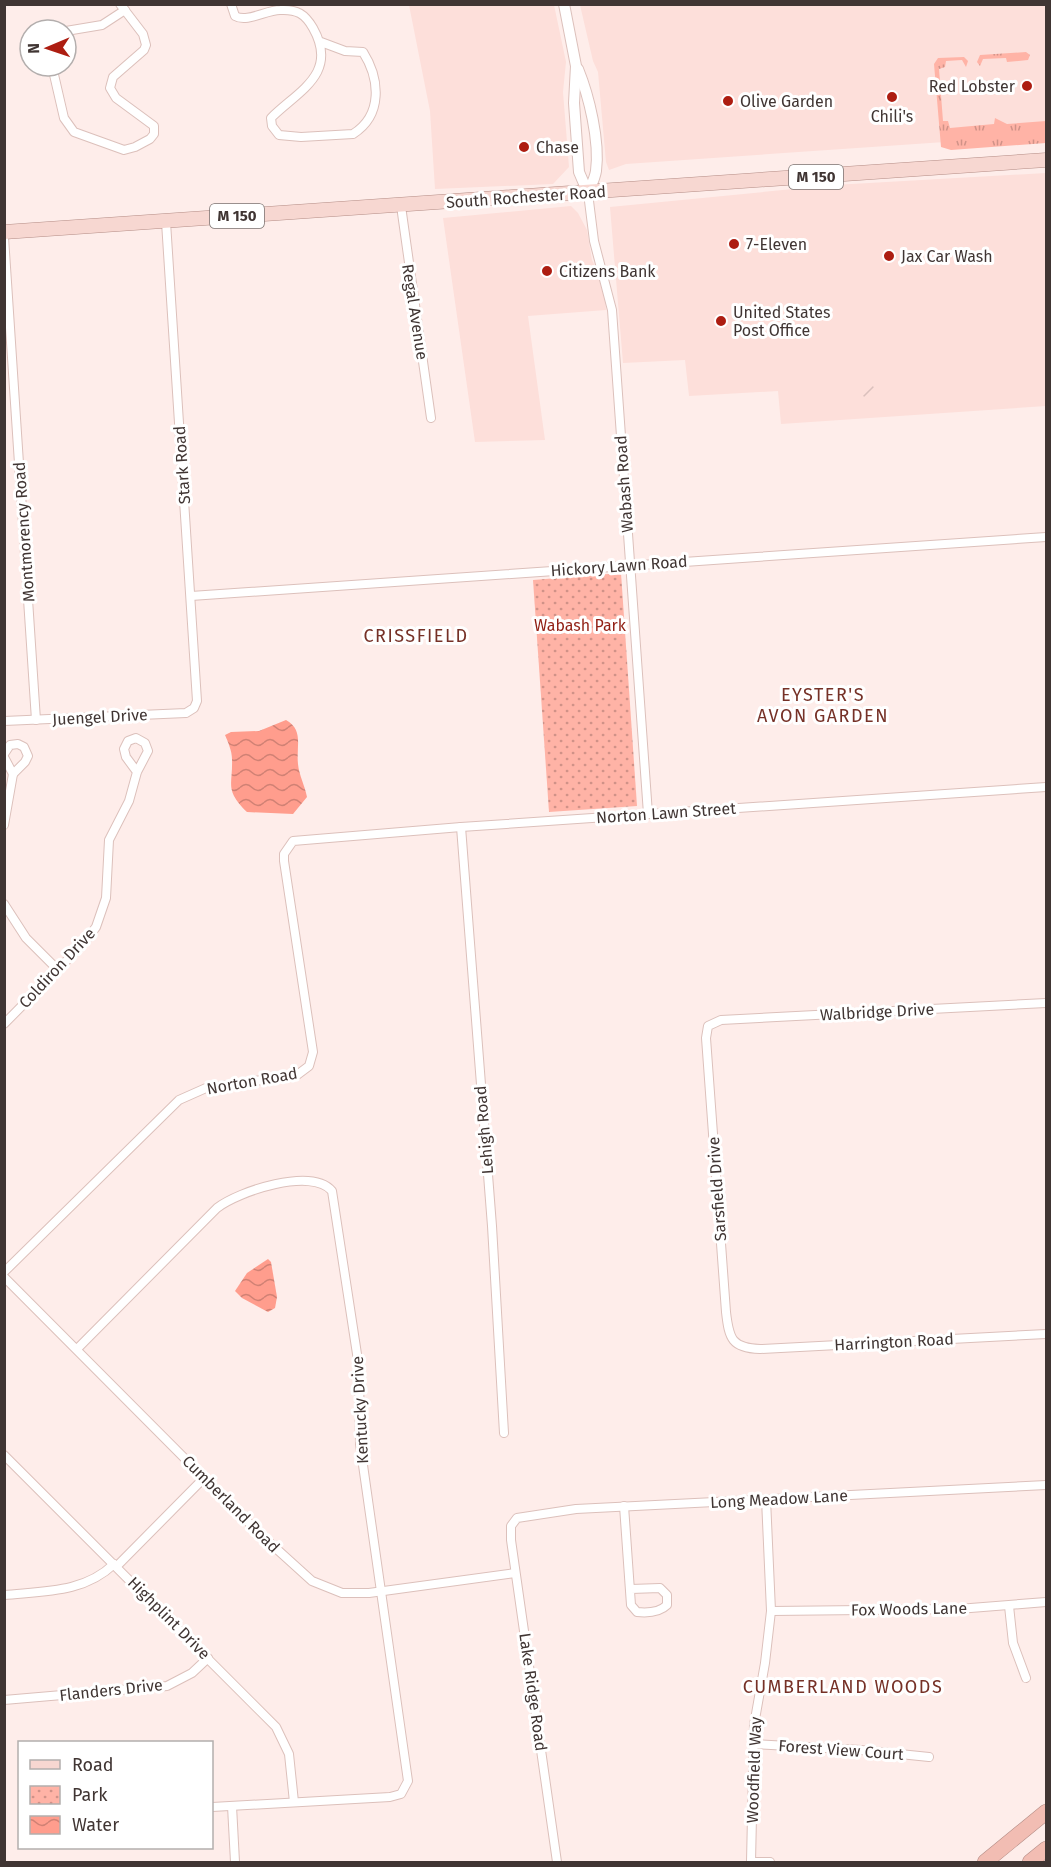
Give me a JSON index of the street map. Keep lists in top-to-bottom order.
{
  "streets": {
    "main road": ["M 150", "South Rochester Road"],
    "street": [
      "Regal Avenue",
      "Stark Road",
      "Wabash Road",
      "Montmorency Road",
      "Hickory Lawn Road",
      "Juengel Drive",
      "Norton Lawn Street",
      "Coldiron Drive",
      "Walbridge Drive",
      "Norton Road",
      "Lehigh Road",
      "Sarsfield Drive",
      "Harrington Road",
      "Kentucky Drive",
      "Long Meadow Lane",
      "Cumberland Road",
      "Fox Woods Lane",
      "Highplint Drive",
      "Flanders Drive",
      "Lake Ridge Road",
      "Forest View Court",
      "Woodfield Way"
    ]
  },
  "crossings": [
    ["South Rochester Road", "Regal Avenue"],
    ["South Rochester Road", "Stark Road"],
    ["South Rochester Road", "Wabash Road"],
    ["Stark Road", "Hickory Lawn Road"],
    ["Stark Road", "Juengel Drive"],
    ["Wabash Road", "Hickory Lawn Road"],
    ["Wabash Road", "Norton Lawn Street"],
    ["Montmorency Road", "Juengel Drive"],
    ["Norton Lawn Street", "Norton Road"],
    ["Norton Lawn Street", "Lehigh Road"],
    ["Walbridge Drive", "Sarsfield Drive"],
    ["Sarsfield Drive", "Harrington Road"],
    ["Kentucky Drive", "Cumberland Road"],
    ["Kentucky Drive", "Highplint Drive"],
    ["Long Meadow Lane", "Lake Ridge Road"],
    ["Long Meadow Lane", "Woodfield Way"],
    ["Cumberland Road", "Lake Ridge Road"],
    ["Fox Woods Lane", "Woodfield Way"],
    ["Highplint Drive", "Flanders Drive"],
    ["Forest View Court", "Woodfield Way"]
  ],
  "districts": ["CRISSFIELD", "EYSTER'S AVON GARDEN", "CUMBERLAND WOODS"],
  "parks": ["Wabash Park"],
  "places": [
    "Red Lobster",
    "Chili's",
    "Olive Garden",
    "Chase",
    "7-Eleven",
    "Jax Car Wash",
    "Citizens Bank",
    "United States Post Office"
  ],
  "legend": ["Road", "Park", "Water"],
  "north": "left"
}
